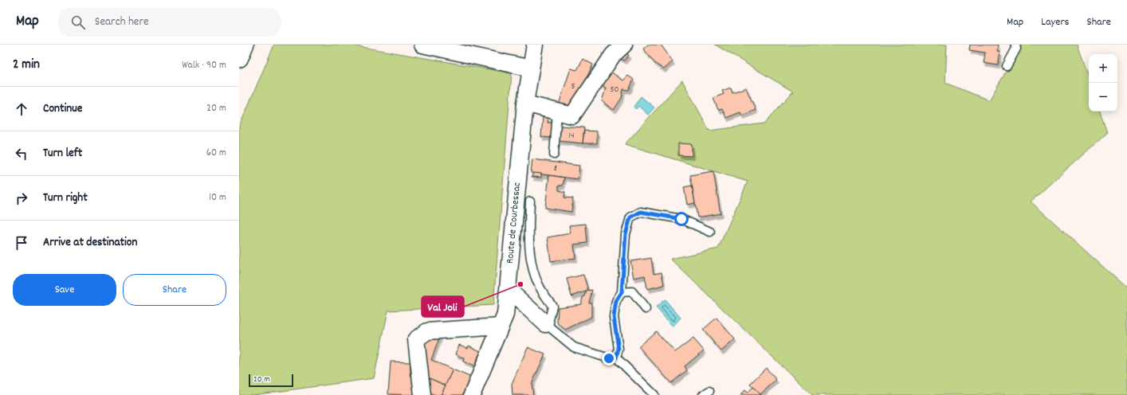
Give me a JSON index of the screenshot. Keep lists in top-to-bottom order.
{
  "streets": {
    "street": ["Route de Courbessac"]
  },
  "places": ["Val Joli"],
  "house_numbers": [
    "5",
    "50",
    "14",
    "8"
  ],
  "scale_bar": "20 m",
  "page": {
    "header": "Map",
    "search": "Search here",
    "nav": ["Map", "Layers", "Share"],
    "heading": ["2 min", "Walk · 90 m"],
    "map_buttons": ["+", "−"],
    "list": [
      ["Continue", "20 m"],
      ["Turn left", "60 m"],
      ["Turn right", "10 m"],
      "Arrive at destination"
    ],
    "buttons": ["Save", "Share"],
    "scale": "20 m"
  }
}
